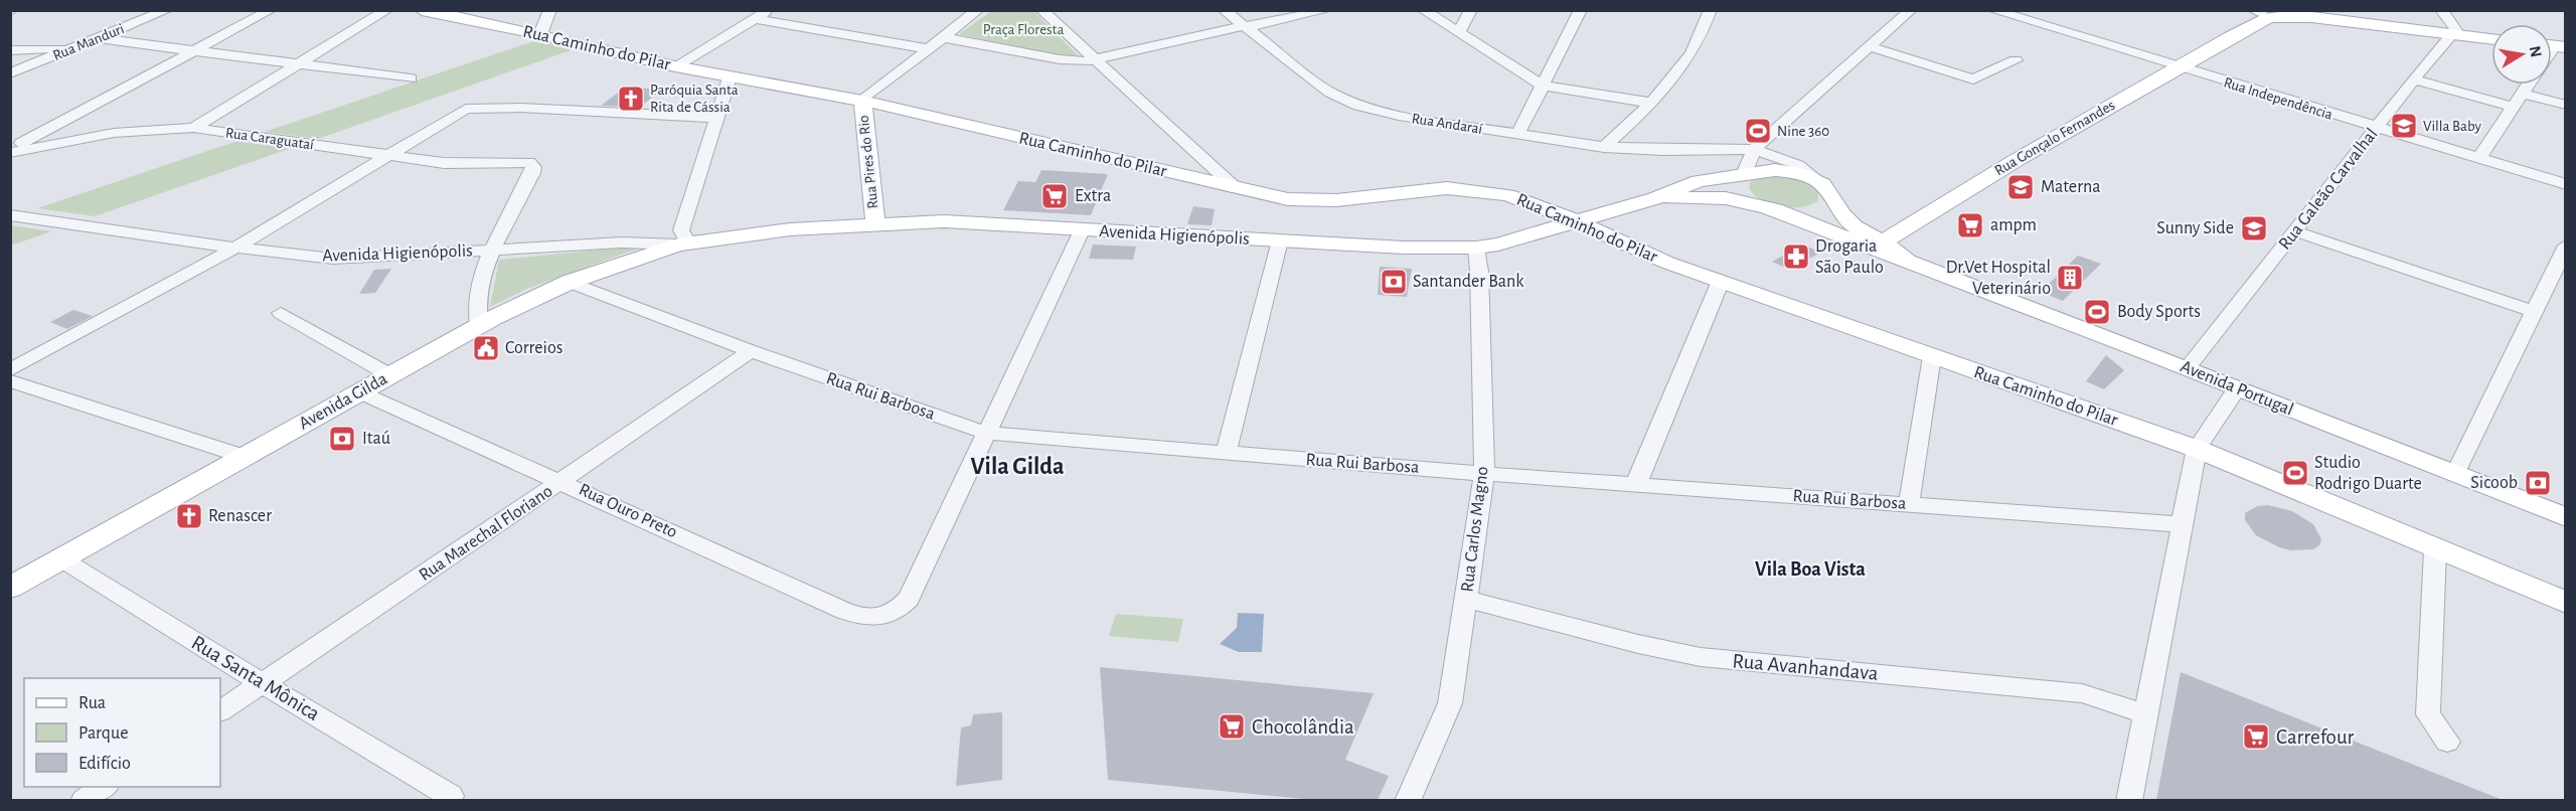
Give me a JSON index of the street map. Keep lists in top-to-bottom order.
{
  "streets": {
    "main road": [
      "Rua Caminho do Pilar",
      "Rua Gonçalo Fernandes",
      "Rua Pires do Rio",
      "Avenida Higienópolis",
      "Avenida Portugal",
      "Avenida Gilda"
    ],
    "street": [
      "Rua Manduri",
      "Rua Independência",
      "Rua Andaraí",
      "Rua Caraguataí",
      "Rua Galeão Carvalhal",
      "Rua Rui Barbosa",
      "Rua Ouro Preto",
      "Rua Carlos Magno",
      "Rua Marechal Floriano",
      "Rua Avanhandava",
      "Rua Santa Mônica"
    ]
  },
  "crossings": [
    ["Rua Caminho do Pilar", "Rua Pires do Rio"],
    ["Rua Caminho do Pilar", "Avenida Higienópolis"],
    ["Rua Independência", "Rua Gonçalo Fernandes"],
    ["Rua Independência", "Rua Galeão Carvalhal"],
    ["Rua Andaraí", "Avenida Higienópolis"],
    ["Rua Andaraí", "Avenida Portugal"],
    ["Rua Gonçalo Fernandes", "Avenida Portugal"],
    ["Rua Caraguataí", "Avenida Higienópolis"],
    ["Rua Pires do Rio", "Avenida Higienópolis"],
    ["Rua Galeão Carvalhal", "Avenida Portugal"],
    ["Avenida Higienópolis", "Avenida Portugal"],
    ["Avenida Higienópolis", "Avenida Gilda"],
    ["Avenida Higienópolis", "Rua Carlos Magno"],
    ["Rua Rui Barbosa", "Avenida Gilda"],
    ["Rua Rui Barbosa", "Rua Ouro Preto"],
    ["Rua Rui Barbosa", "Rua Carlos Magno"],
    ["Rua Rui Barbosa", "Rua Marechal Floriano"],
    ["Avenida Gilda", "Rua Ouro Preto"],
    ["Avenida Gilda", "Rua Santa Mônica"],
    ["Rua Ouro Preto", "Rua Marechal Floriano"],
    ["Rua Carlos Magno", "Rua Avanhandava"],
    ["Rua Marechal Floriano", "Rua Santa Mônica"]
  ],
  "districts": ["Vila Gilda", "Vila Boa Vista"],
  "parks": ["Praça Floresta"],
  "places": {
    "church": ["Paróquia Santa Rita de Cássia", "Renascer"],
    "school or university": ["Villa Baby", "Materna", "Sunny Side"],
    "sports": ["Nine 360", "Body Sports", "Studio Rodrigo Duarte"],
    "supermarket": [
      "Extra",
      "ampm",
      "Chocolândia",
      "Carrefour"
    ],
    "pharmacy": ["Drogaria São Paulo"],
    "building": ["Dr.Vet Hospital Veterinário"],
    "bank": ["Santander Bank", "Itaú", "Sicoob"],
    "public building": ["Correios"]
  },
  "legend": ["Rua", "Parque", "Edifício"],
  "north": "right"
}
